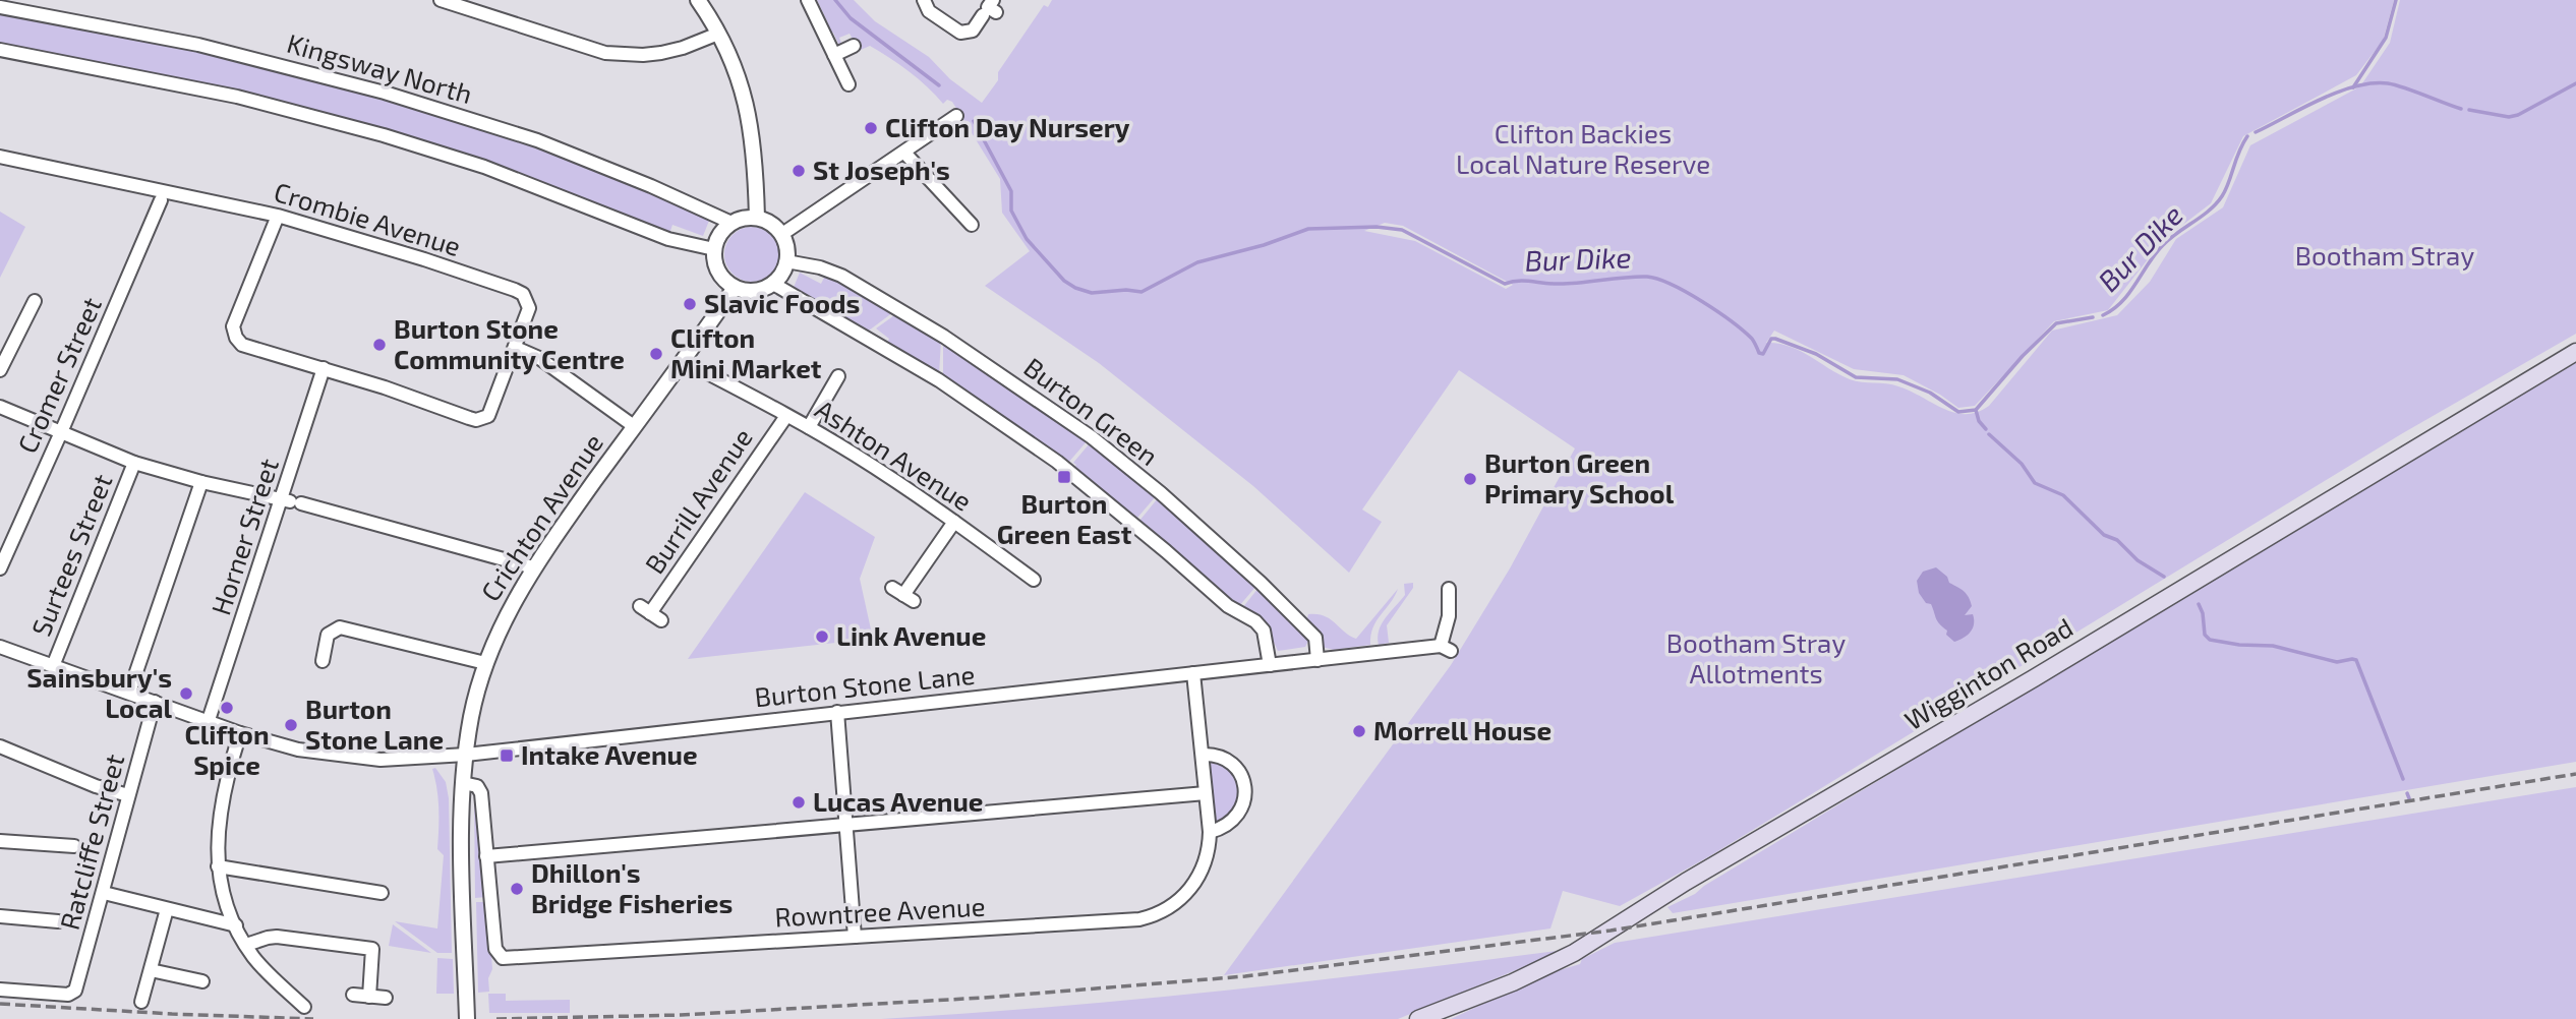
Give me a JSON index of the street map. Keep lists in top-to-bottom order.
{
  "streets": {
    "main road": ["Wigginton Road"],
    "street": [
      "Kingsway North",
      "Crombie Avenue",
      "Cromer Street",
      "Burton Green",
      "Ashton Avenue",
      "Burrill Avenue",
      "Crichton Avenue",
      "Horner Street",
      "Surtees Street",
      "Burton Stone Lane",
      "Ratcliffe Street",
      "Rowntree Avenue"
    ]
  },
  "crossings": [
    ["Kingsway North", "Burton Green"],
    ["Kingsway North", "Crichton Avenue"],
    ["Crombie Avenue", "Horner Street"],
    ["Burton Green", "Crichton Avenue"],
    ["Burton Green", "Burton Stone Lane"],
    ["Ashton Avenue", "Burrill Avenue"],
    ["Ashton Avenue", "Crichton Avenue"],
    ["Crichton Avenue", "Burton Stone Lane"],
    ["Horner Street", "Burton Stone Lane"],
    ["Surtees Street", "Burton Stone Lane"],
    ["Burton Stone Lane", "Ratcliffe Street"],
    ["Burton Stone Lane", "Rowntree Avenue"]
  ],
  "water": ["Bur Dike"],
  "parks": ["Clifton Backies Local Nature Reserve", "Bootham Stray", "Bootham Stray Allotments"],
  "places": {
    "other": [
      "Clifton Day Nursery",
      "St Joseph's",
      "Slavic Foods",
      "Burton Stone Community Centre",
      "Clifton Mini Market",
      "Burton Green Primary School",
      "Link Avenue",
      "Sainsbury's Local",
      "Clifton Spice",
      "Burton Stone Lane",
      "Morrell House",
      "Lucas Avenue",
      "Dhillon's Bridge Fisheries"
    ],
    "transit": ["Burton Green East", "Intake Avenue"]
  }
}
